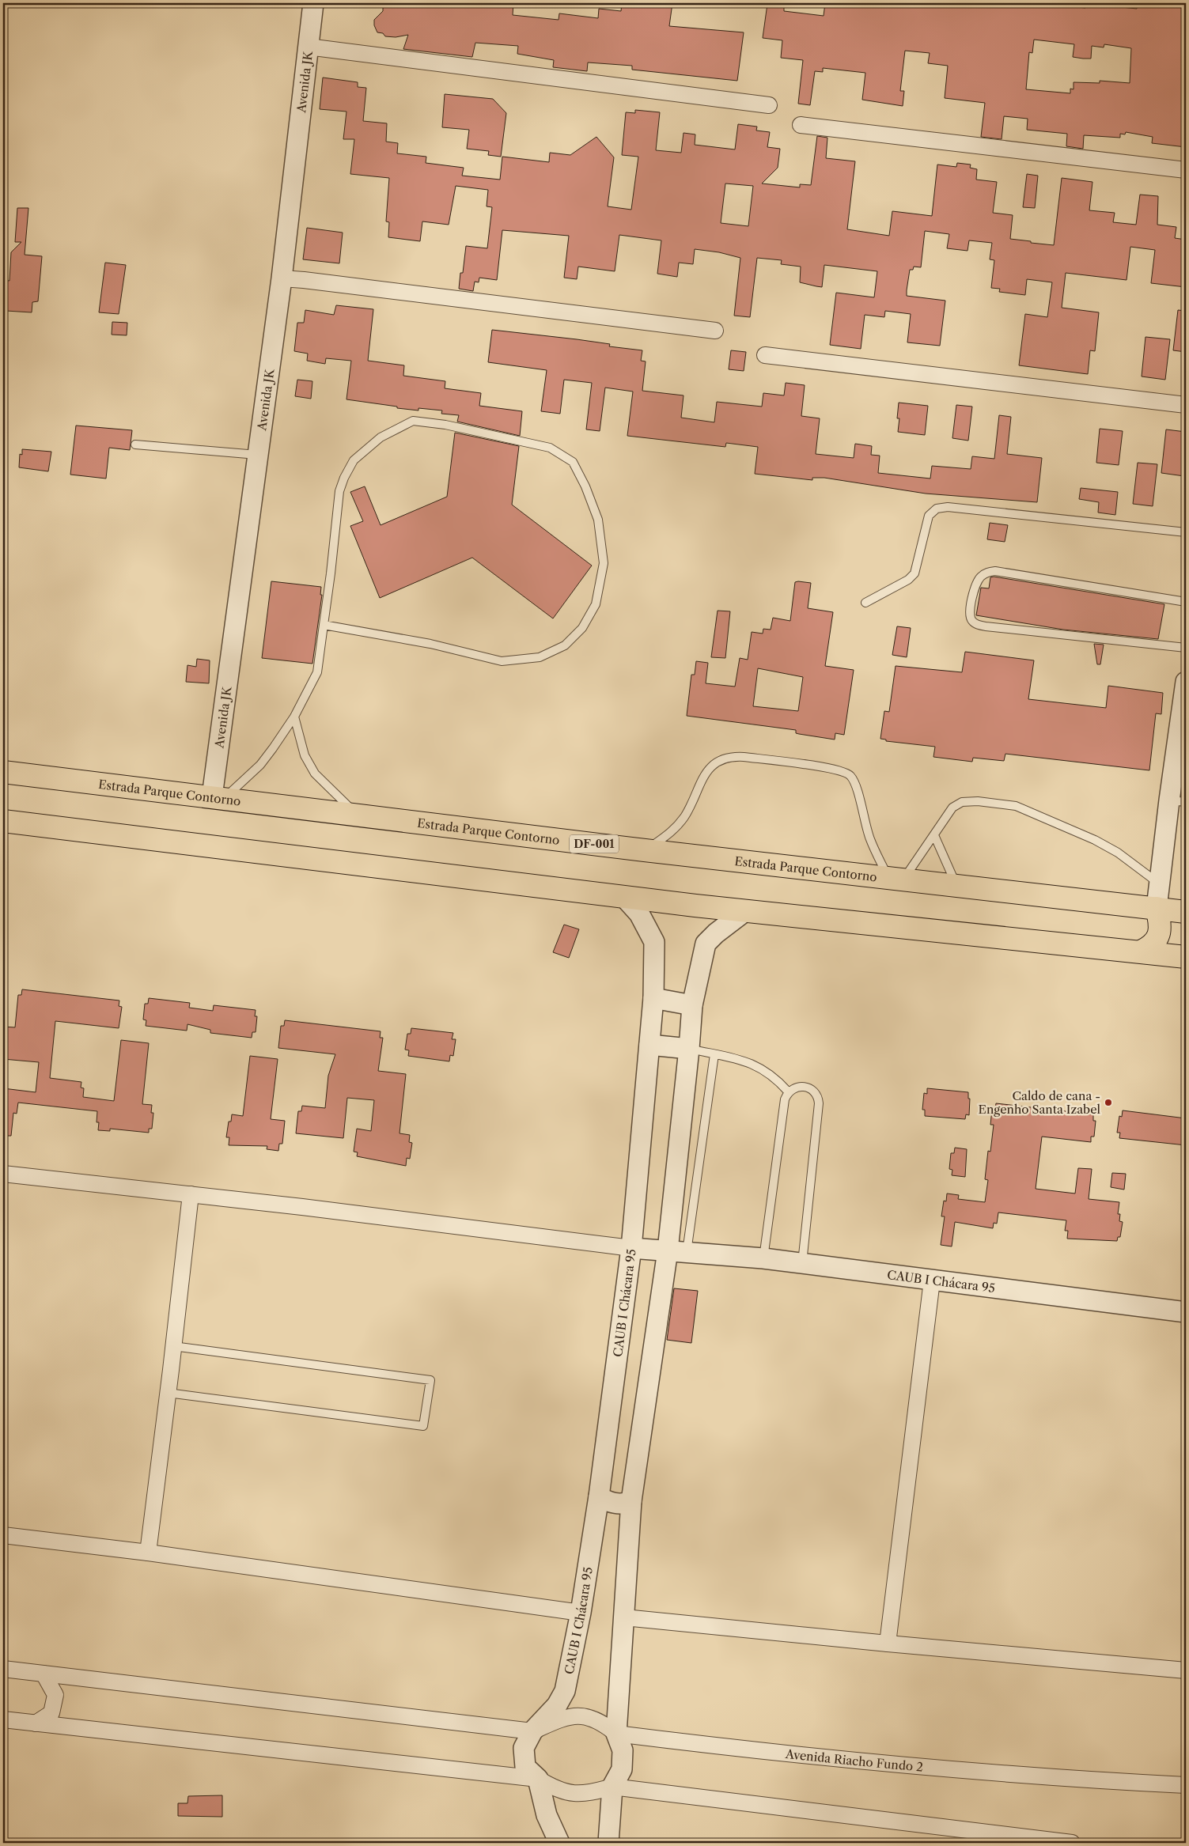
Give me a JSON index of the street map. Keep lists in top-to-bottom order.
{
  "streets": {
    "highway": ["Estrada Parque Contorno", "DF-001"],
    "street": ["Avenida JK", "CAUB I Chácara 95", "Avenida Riacho Fundo 2"]
  },
  "crossings": [
    ["Avenida JK", "Estrada Parque Contorno"],
    ["CAUB I Chácara 95", "Avenida Riacho Fundo 2"]
  ],
  "places": ["Caldo de cana - Engenho Santa Izabel"]
}
